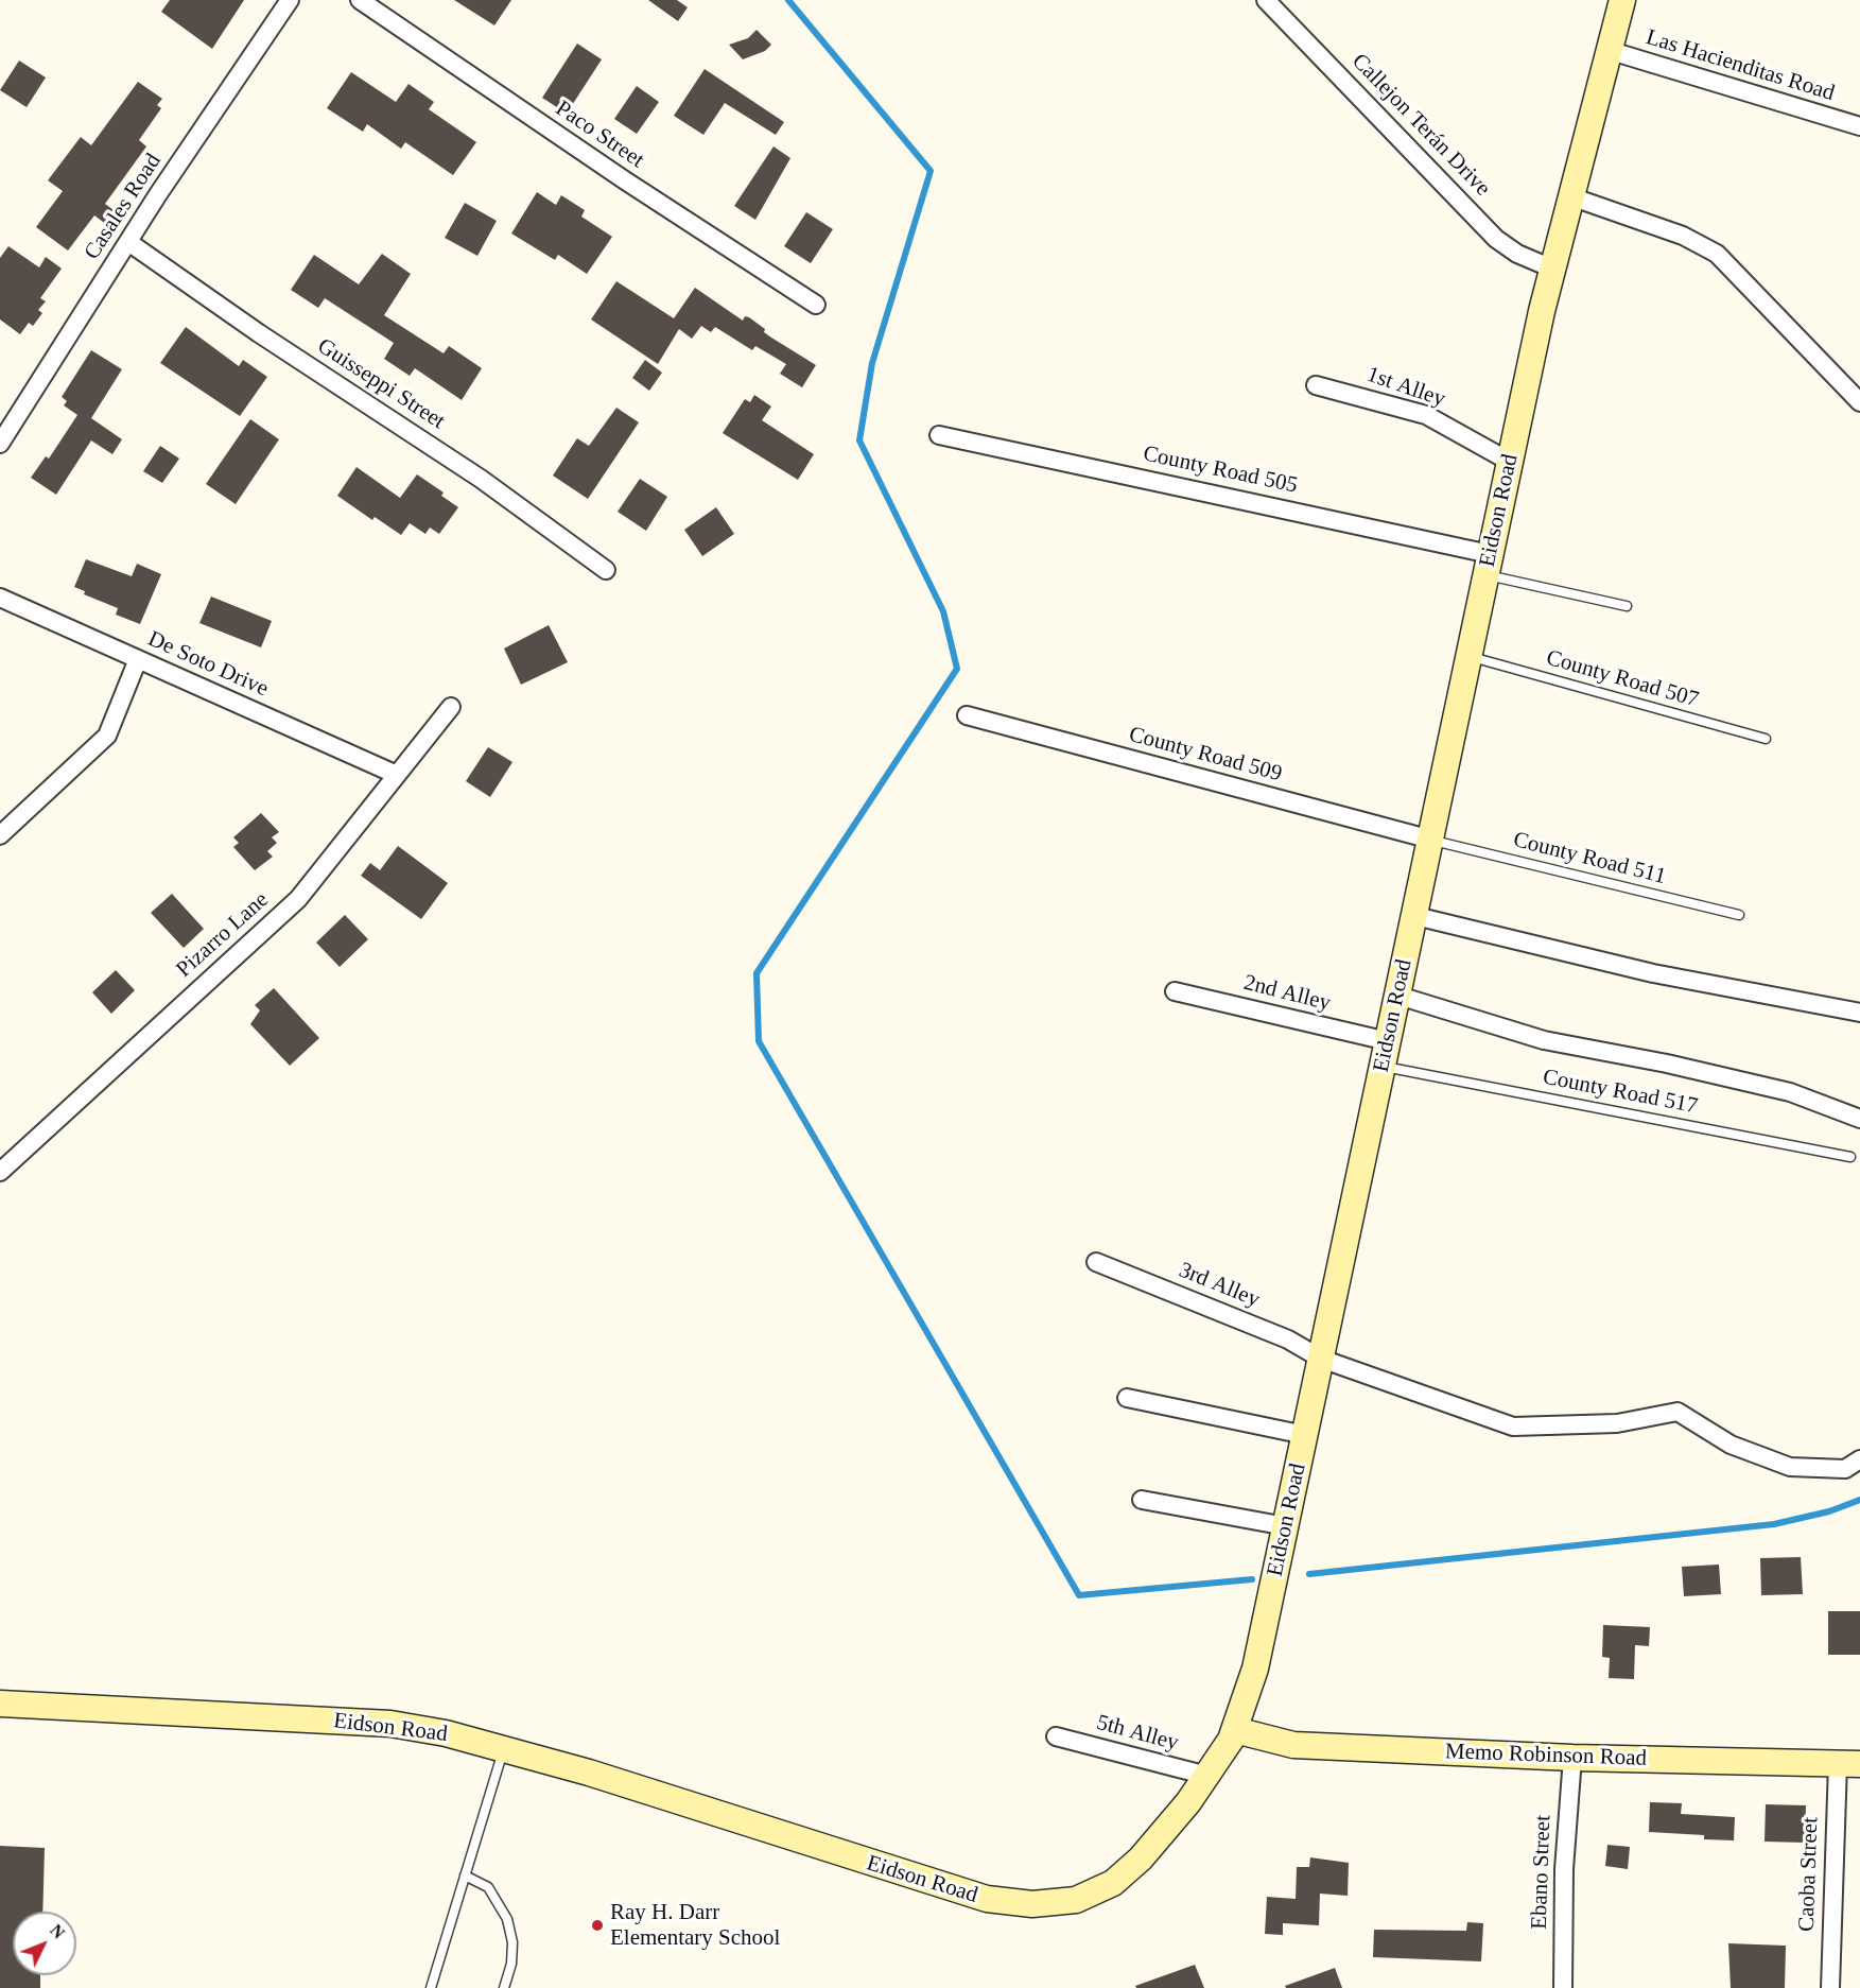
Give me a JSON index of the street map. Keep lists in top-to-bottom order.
{
  "streets": {
    "street": [
      "Las Hacienditas Road",
      "Callejon Terán Drive",
      "Paco Street",
      "Casales Road",
      "Guisseppi Street",
      "1st Alley",
      "County Road 505",
      "Eidson Road",
      "De Soto Drive",
      "County Road 509",
      "Pizarro Lane",
      "2nd Alley",
      "3rd Alley",
      "5th Alley",
      "Memo Robinson Road",
      "Ebano Street",
      "Caoba Street"
    ],
    "lane": ["County Road 507", "County Road 511", "County Road 517"]
  },
  "crossings": [
    ["Las Hacienditas Road", "Eidson Road"],
    ["Callejon Terán Drive", "Eidson Road"],
    ["Casales Road", "Guisseppi Street"],
    ["1st Alley", "Eidson Road"],
    ["County Road 505", "Eidson Road"],
    ["Eidson Road", "County Road 507"],
    ["Eidson Road", "County Road 509"],
    ["Eidson Road", "County Road 511"],
    ["Eidson Road", "2nd Alley"],
    ["Eidson Road", "County Road 517"],
    ["Eidson Road", "3rd Alley"],
    ["Eidson Road", "5th Alley"],
    ["Eidson Road", "Memo Robinson Road"],
    ["De Soto Drive", "Pizarro Lane"],
    ["County Road 509", "County Road 511"],
    ["2nd Alley", "County Road 517"],
    ["Memo Robinson Road", "Ebano Street"],
    ["Memo Robinson Road", "Caoba Street"]
  ],
  "places": ["Ray H. Darr Elementary School"],
  "north": "top right"
}
